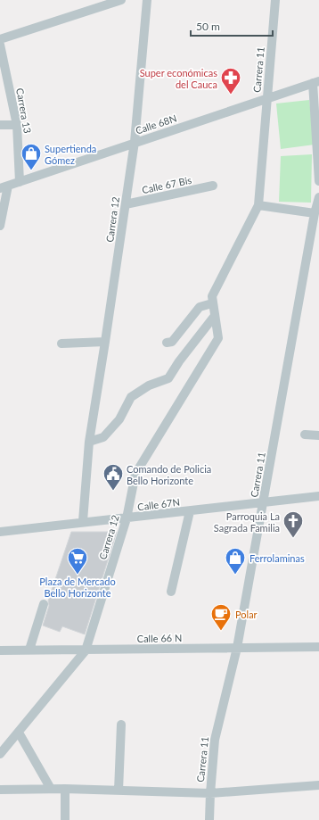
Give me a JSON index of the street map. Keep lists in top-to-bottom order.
{
  "streets": {
    "street": [
      "Carrera 11",
      "Carrera 13",
      "Calle 68N",
      "Calle 67 Bis",
      "Carrera 12",
      "Calle 67N",
      "Calle 66 N"
    ]
  },
  "crossings": [
    ["Carrera 11", "Calle 68N"],
    ["Carrera 11", "Carrera 12"],
    ["Carrera 11", "Calle 67N"],
    ["Carrera 11", "Calle 66 N"],
    ["Carrera 13", "Calle 68N"],
    ["Calle 68N", "Carrera 12"],
    ["Calle 67 Bis", "Carrera 12"],
    ["Carrera 12", "Calle 67N"],
    ["Carrera 12", "Calle 66 N"]
  ],
  "places": {
    "pharmacy": ["Super económicas del Cauca"],
    "shop": ["Supertienda Gómez", "Ferrolaminas"],
    "public building": ["Comando de Policia Bello Horizonte"],
    "church": ["Parroquia La Sagrada Familia"],
    "supermarket": ["Plaza de Mercado Bello Horizonte"],
    "cafe": ["Polar"]
  },
  "scale_bar": "50 m"
}
